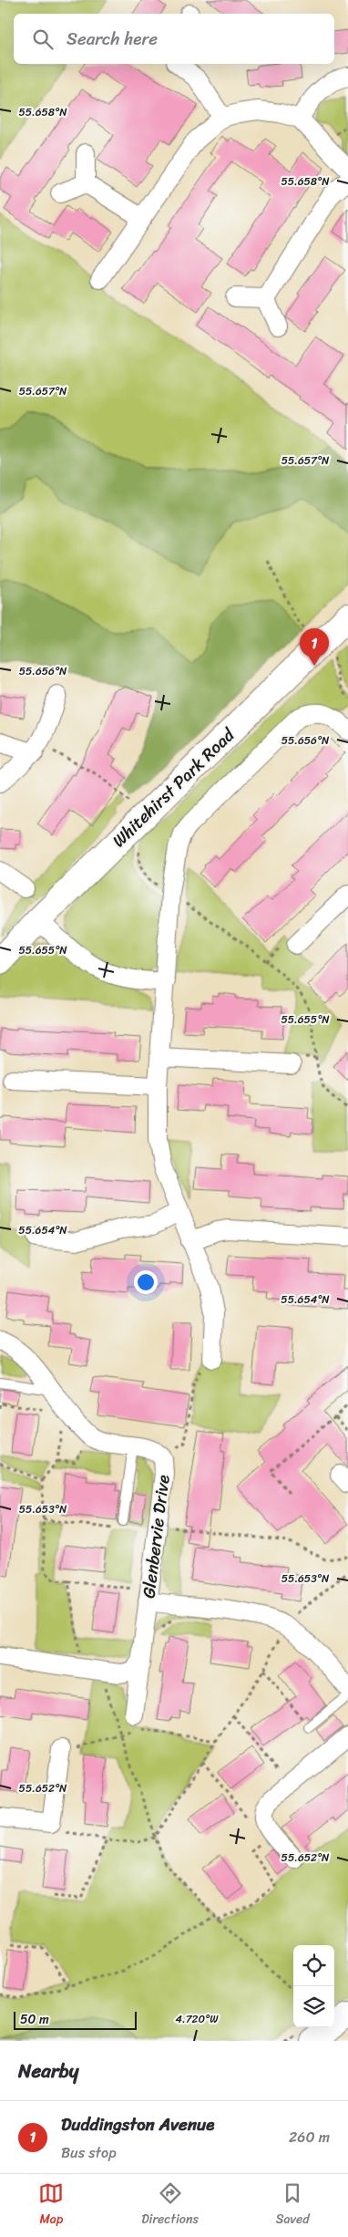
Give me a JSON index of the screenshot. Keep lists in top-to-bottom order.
{
  "streets": {
    "main road": ["Whitehirst Park Road"],
    "street": ["Glenbervie Drive"]
  },
  "scale_bar": "50 m",
  "page": {
    "search": "Search here",
    "pins": "1",
    "scale": "50 m",
    "heading": "Nearby",
    "list": [
      {
        "mark": "1",
        "name": "Duddingston Avenue",
        "note": "Bus stop",
        "value": "260 m"
      }
    ],
    "nav": ["Map", "Directions", "Saved"]
  },
  "coordinates": [
    "55.658°N",
    "55.657°N",
    "55.656°N",
    "55.655°N",
    "55.654°N",
    "55.653°N",
    "55.652°N",
    "4.720°W"
  ]
}
